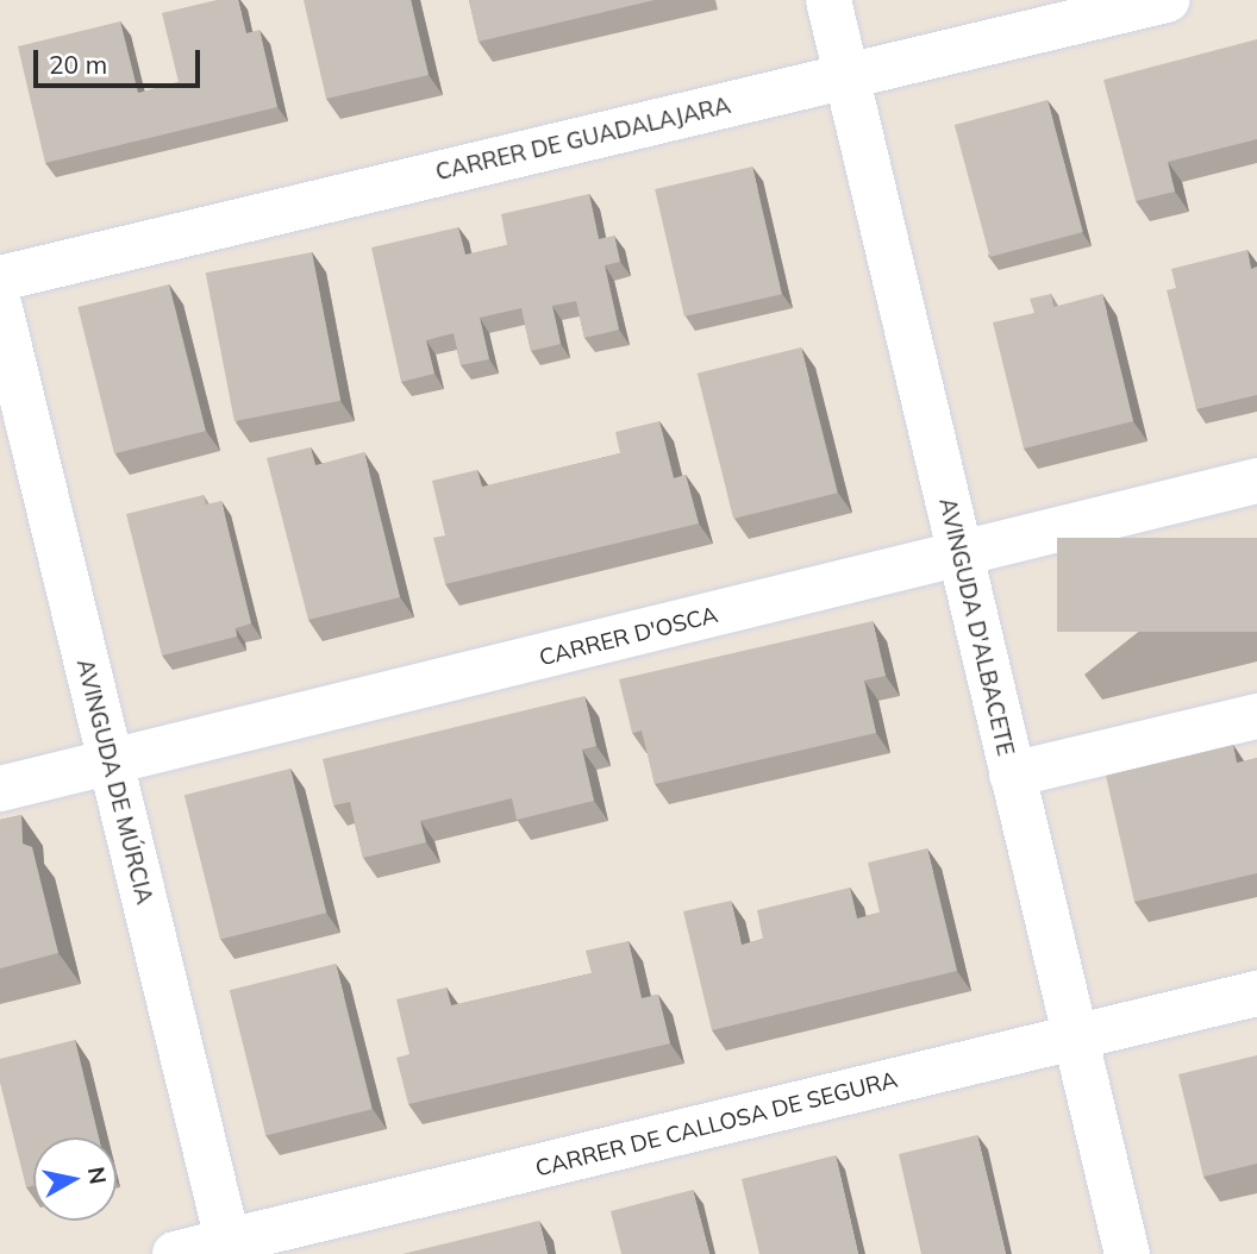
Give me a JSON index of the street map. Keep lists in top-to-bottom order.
{
  "streets": {
    "street": [
      "CARRER DE GUADALAJARA",
      "AVINGUDA D'ALBACETE",
      "CARRER D'OSCA",
      "AVINGUDA DE MÚRCIA",
      "CARRER DE CALLOSA DE SEGURA"
    ]
  },
  "crossings": [
    ["CARRER DE GUADALAJARA", "AVINGUDA D'ALBACETE"],
    ["AVINGUDA D'ALBACETE", "CARRER D'OSCA"],
    ["AVINGUDA D'ALBACETE", "CARRER DE CALLOSA DE SEGURA"],
    ["CARRER D'OSCA", "AVINGUDA DE MÚRCIA"],
    ["AVINGUDA DE MÚRCIA", "CARRER DE CALLOSA DE SEGURA"]
  ],
  "scale_bar": "20 m",
  "north": "right"
}
